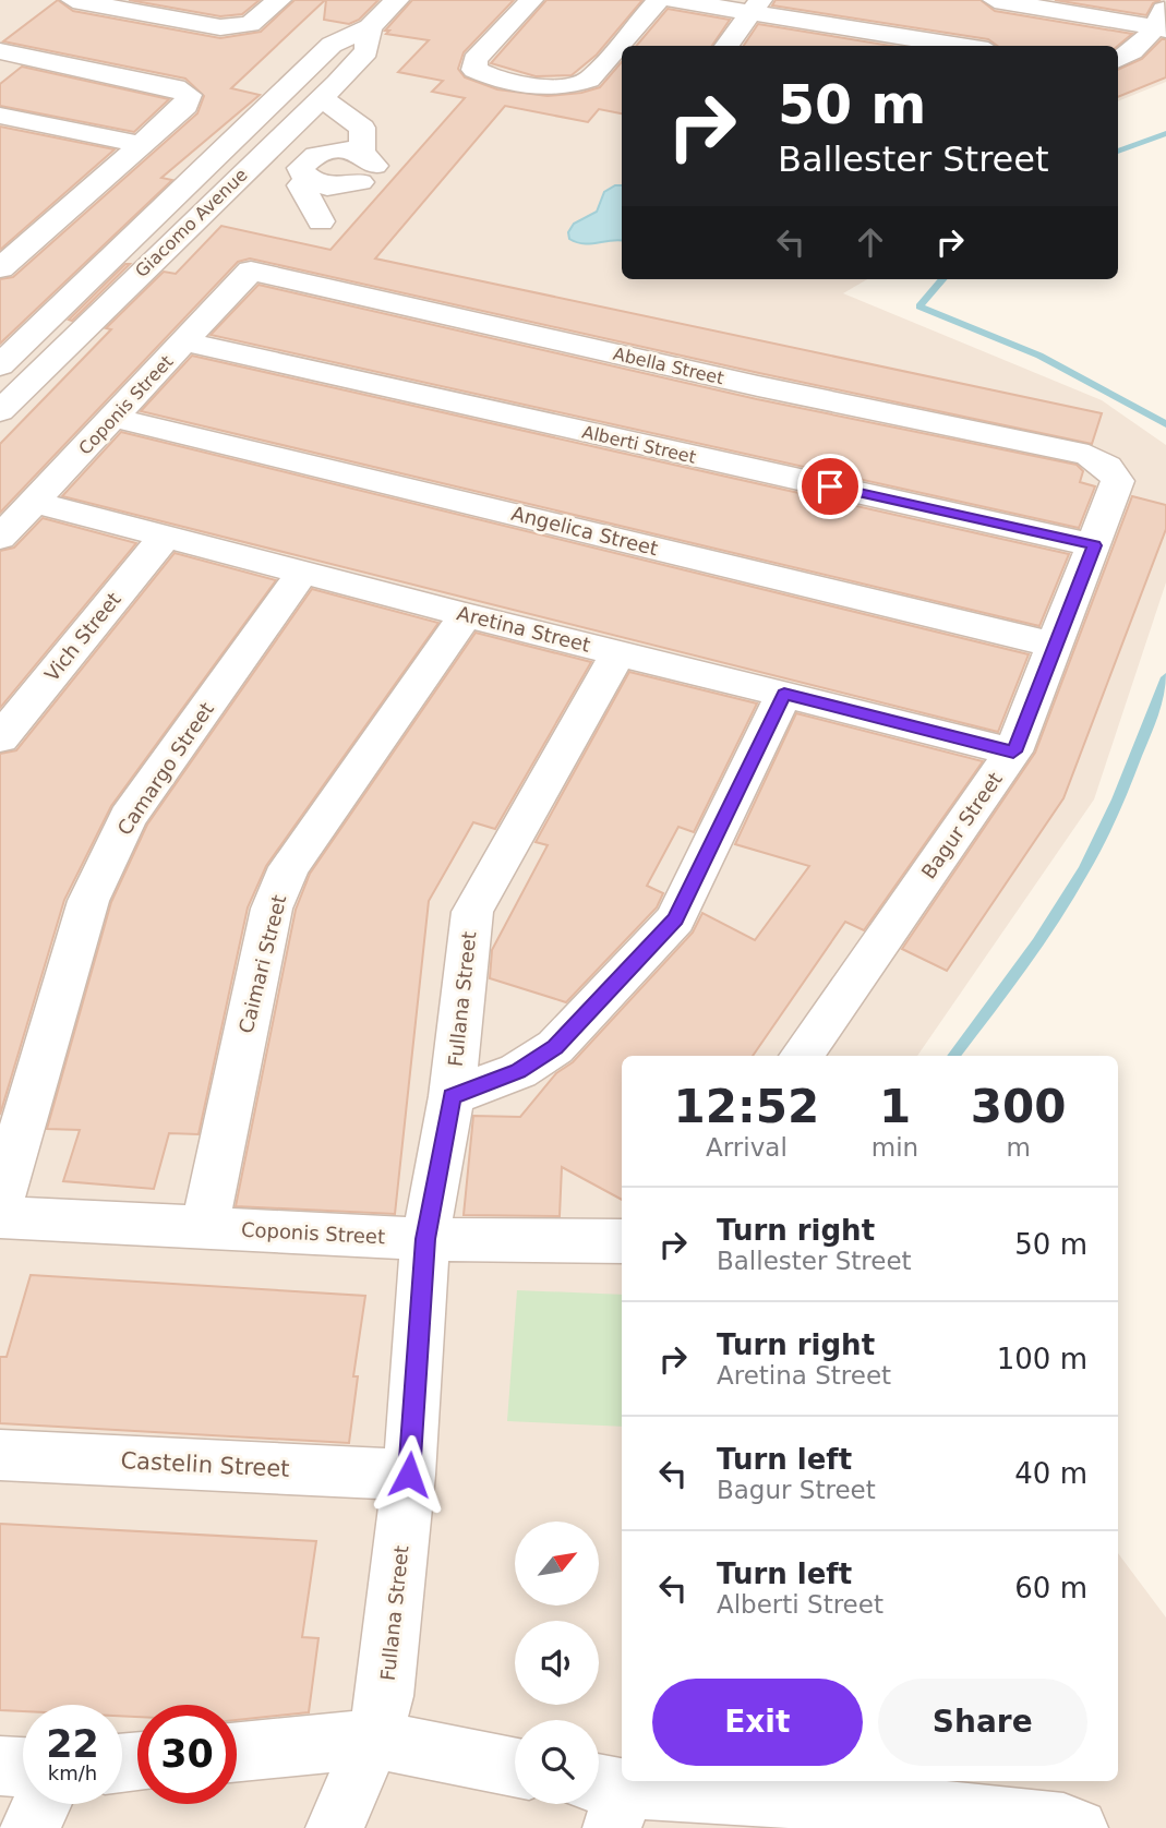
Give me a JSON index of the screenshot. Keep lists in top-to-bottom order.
{
  "streets": {
    "street": [
      "Giacomo Avenue",
      "Abella Street",
      "Coponis Street",
      "Alberti Street",
      "Angelica Street",
      "Aretina Street",
      "Vich Street",
      "Camargo Street",
      "Bagur Street",
      "Caimari Street",
      "Fullana Street",
      "Castelin Street"
    ]
  },
  "crossings": [
    ["Abella Street", "Coponis Street"],
    ["Abella Street", "Bagur Street"],
    ["Coponis Street", "Alberti Street"],
    ["Coponis Street", "Angelica Street"],
    ["Coponis Street", "Aretina Street"],
    ["Coponis Street", "Caimari Street"],
    ["Coponis Street", "Fullana Street"],
    ["Alberti Street", "Bagur Street"],
    ["Angelica Street", "Bagur Street"],
    ["Aretina Street", "Vich Street"],
    ["Aretina Street", "Camargo Street"],
    ["Aretina Street", "Bagur Street"],
    ["Aretina Street", "Caimari Street"],
    ["Aretina Street", "Fullana Street"],
    ["Fullana Street", "Castelin Street"]
  ],
  "north": "top right",
  "page": {
    "turn": ["50 m", "Ballester Street"],
    "eta": [
      "12:52",
      "Arrival",
      "1",
      "min",
      "300",
      "m"
    ],
    "list": [
      {
        "name": "Turn right",
        "note": "Ballester Street",
        "value": "50 m"
      },
      {
        "name": "Turn right",
        "note": "Aretina Street",
        "value": "100 m"
      },
      {
        "name": "Turn left",
        "note": "Bagur Street",
        "value": "40 m"
      },
      {
        "name": "Turn left",
        "note": "Alberti Street",
        "value": "60 m"
      }
    ],
    "buttons": ["Exit", "Share"],
    "speed": "22 km/h",
    "limit": "30"
  }
}
